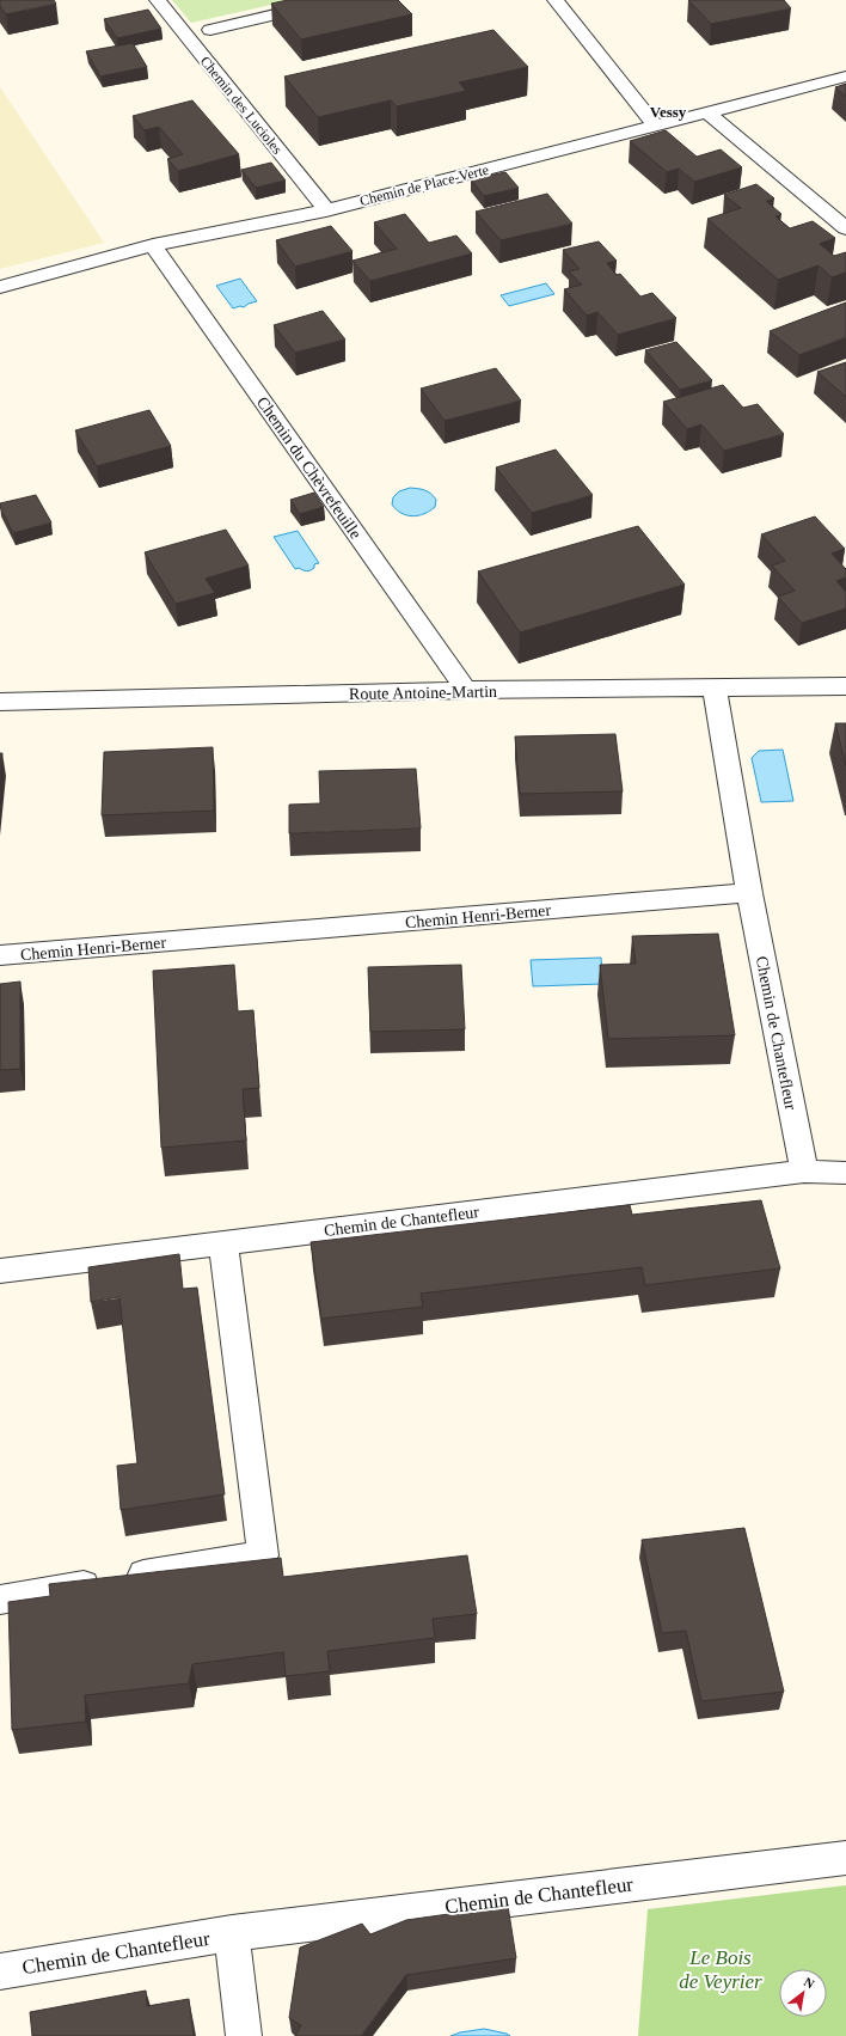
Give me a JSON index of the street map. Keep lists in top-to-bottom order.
{
  "streets": {
    "street": [
      "Chemin des Lucioles",
      "Chemin de Place-Verte",
      "Chemin du Chèvrefeuille",
      "Route Antoine-Martin",
      "Chemin Henri-Berner",
      "Chemin de Chantefleur"
    ]
  },
  "crossings": [
    ["Chemin des Lucioles", "Chemin de Place-Verte"],
    ["Chemin de Place-Verte", "Chemin du Chèvrefeuille"],
    ["Chemin du Chèvrefeuille", "Route Antoine-Martin"],
    ["Chemin Henri-Berner", "Chemin de Chantefleur"]
  ],
  "districts": ["Vessy"],
  "parks": ["Le Bois de Veyrier"],
  "north": "top right"
}
